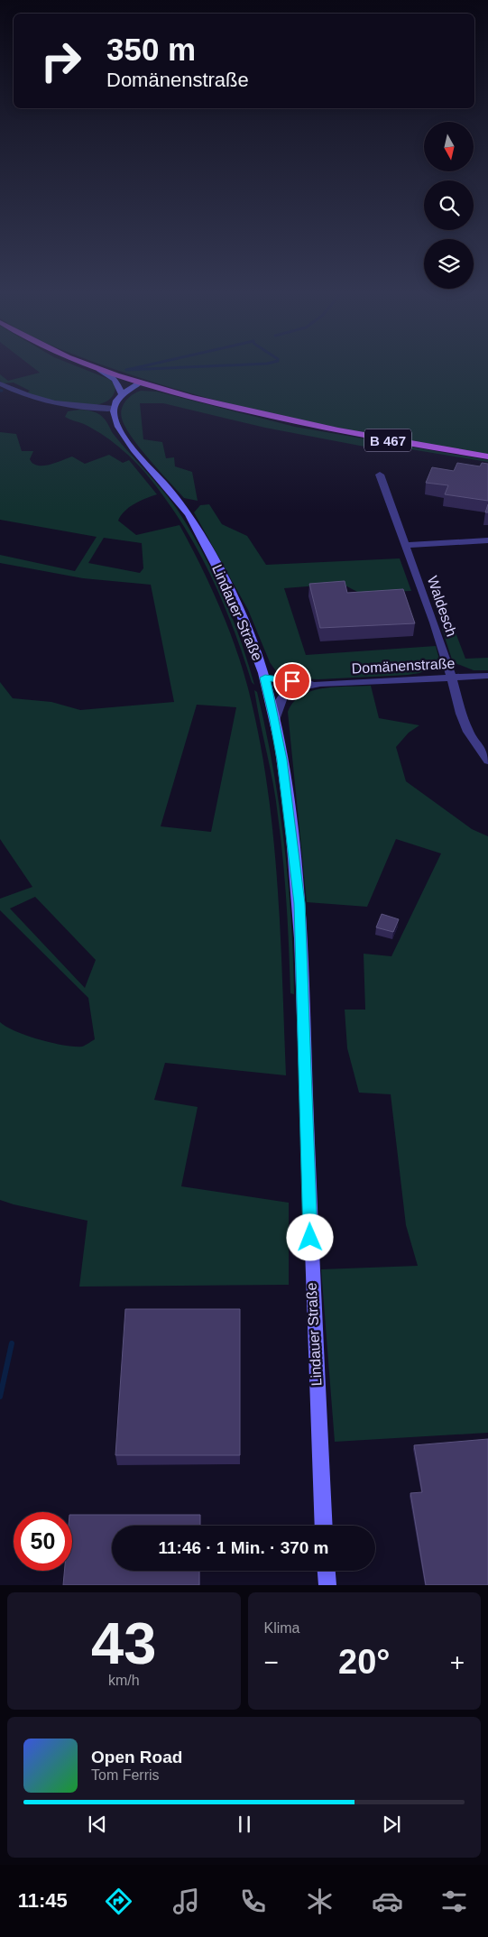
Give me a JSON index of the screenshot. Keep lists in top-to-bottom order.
{
  "streets": {
    "main road": ["B 467", "Lindauer Straße"],
    "street": ["Waldesch", "Domänenstraße"]
  },
  "crossings": [
    ["Waldesch", "Domänenstraße"],
    ["Lindauer Straße", "Domänenstraße"]
  ],
  "north": "bottom",
  "page": {
    "turn": ["350 m", "Domänenstraße"],
    "limit": "50",
    "trip": "11:46 · 1 Min. · 370 m",
    "tile": [
      ["43", "km/h"],
      "Klima"
    ],
    "heat": ["−", "20°", "+"],
    "song": ["Open Road", "Tom Ferris"],
    "tabs": "11:45"
  }
}
